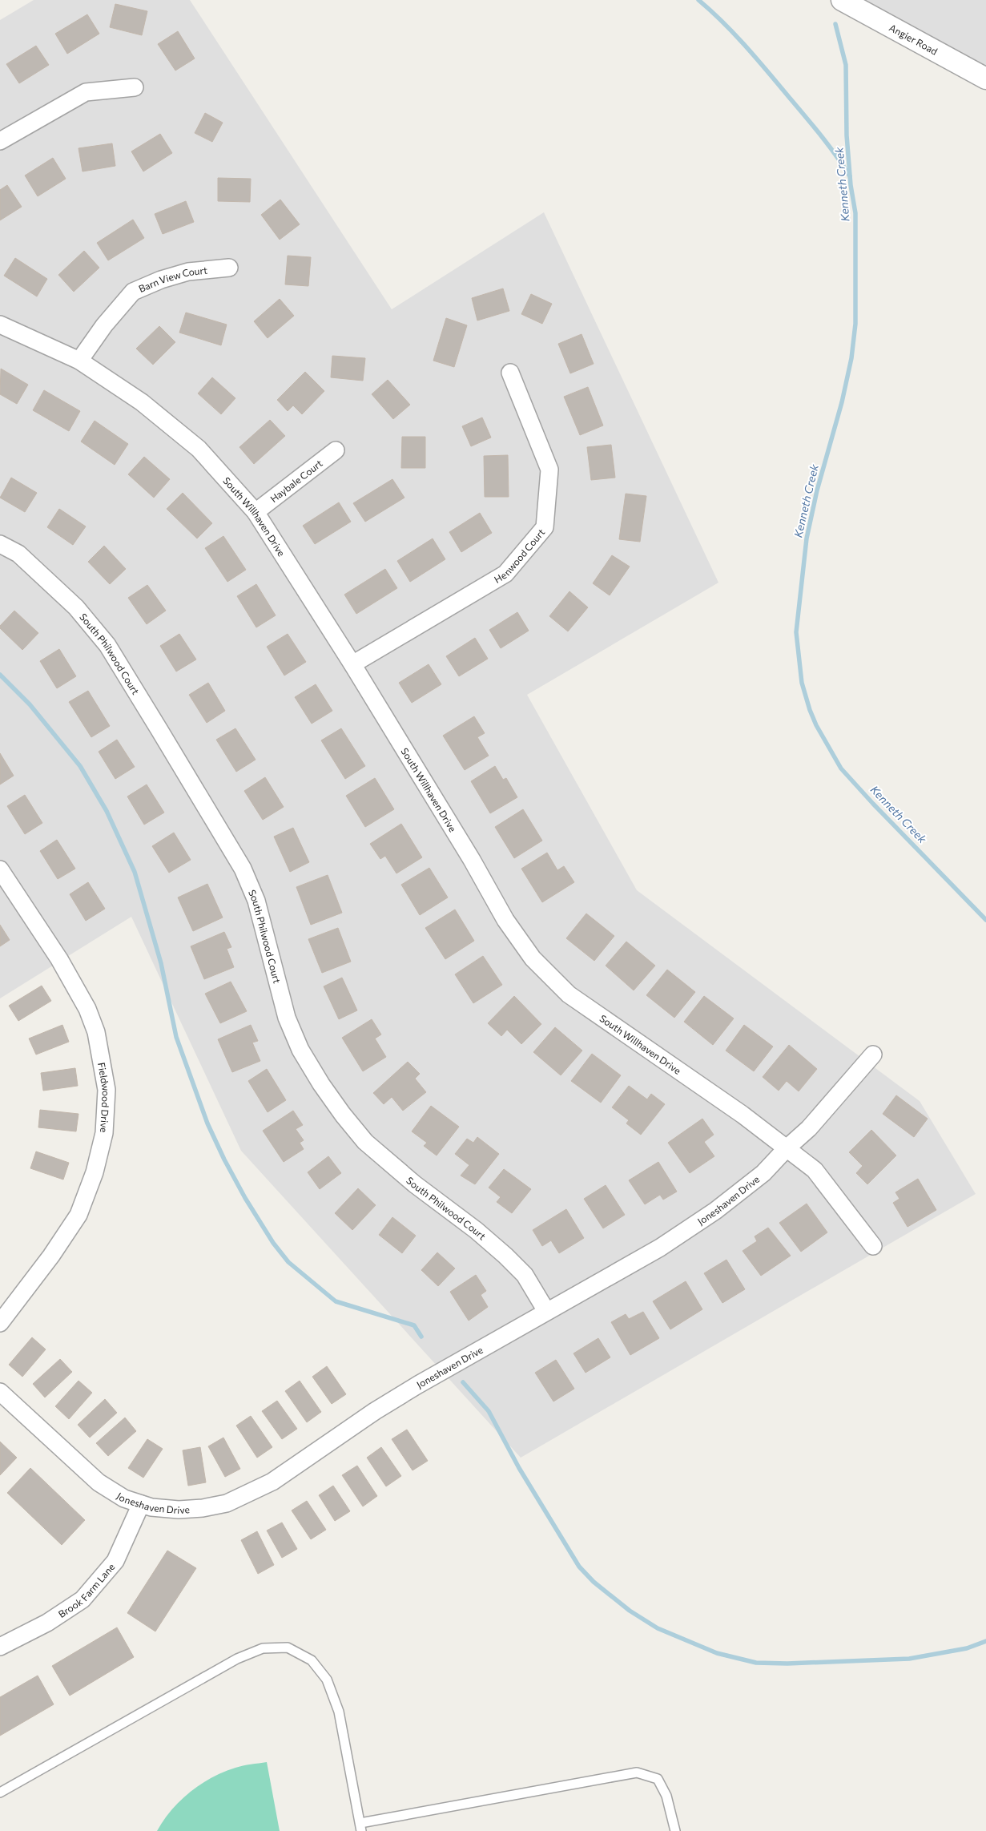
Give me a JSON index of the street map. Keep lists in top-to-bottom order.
{
  "streets": {
    "street": [
      "Angier Road",
      "Barn View Court",
      "Haybale Court",
      "South Willhaven Drive",
      "Henwood Court",
      "South Philwood Court",
      "Fieldwood Drive",
      "Joneshaven Drive",
      "Brook Farm Lane"
    ]
  },
  "crossings": [
    ["Barn View Court", "South Willhaven Drive"],
    ["Haybale Court", "South Willhaven Drive"],
    ["South Willhaven Drive", "Henwood Court"],
    ["South Willhaven Drive", "Joneshaven Drive"],
    ["South Philwood Court", "Joneshaven Drive"],
    ["Joneshaven Drive", "Brook Farm Lane"]
  ],
  "water": ["Kenneth Creek"]
}
